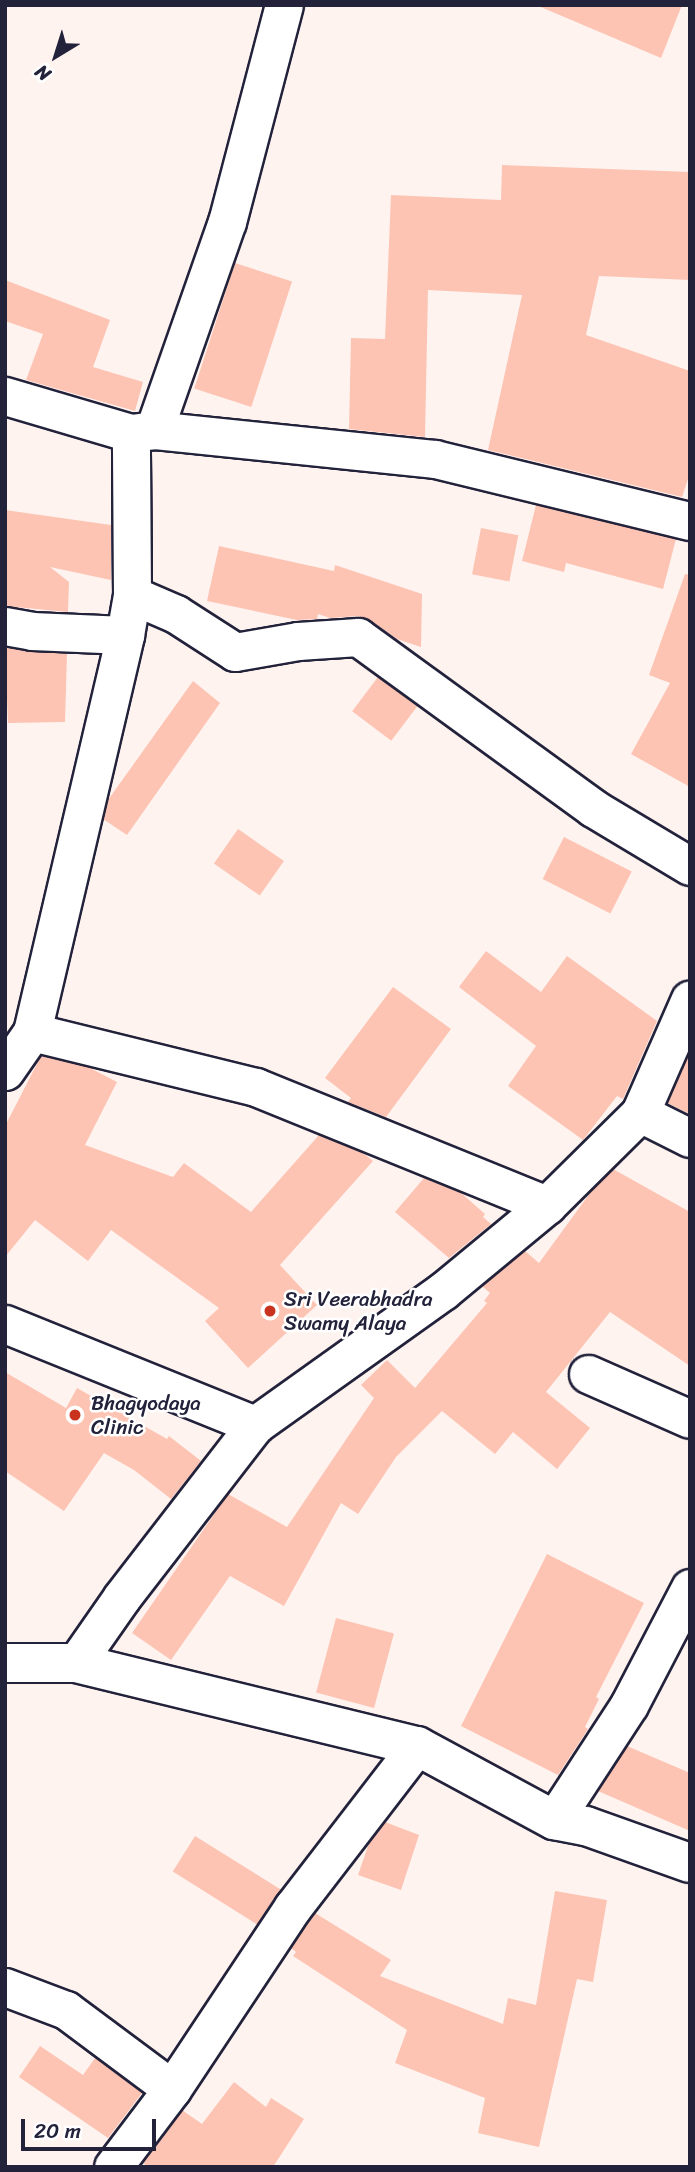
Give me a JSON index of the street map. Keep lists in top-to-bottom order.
{
  "places": ["Sri Veerabhadra Swamy Alaya", "Bhagyodaya Clinic"],
  "scale_bar": "20 m",
  "north": "bottom left"
}
